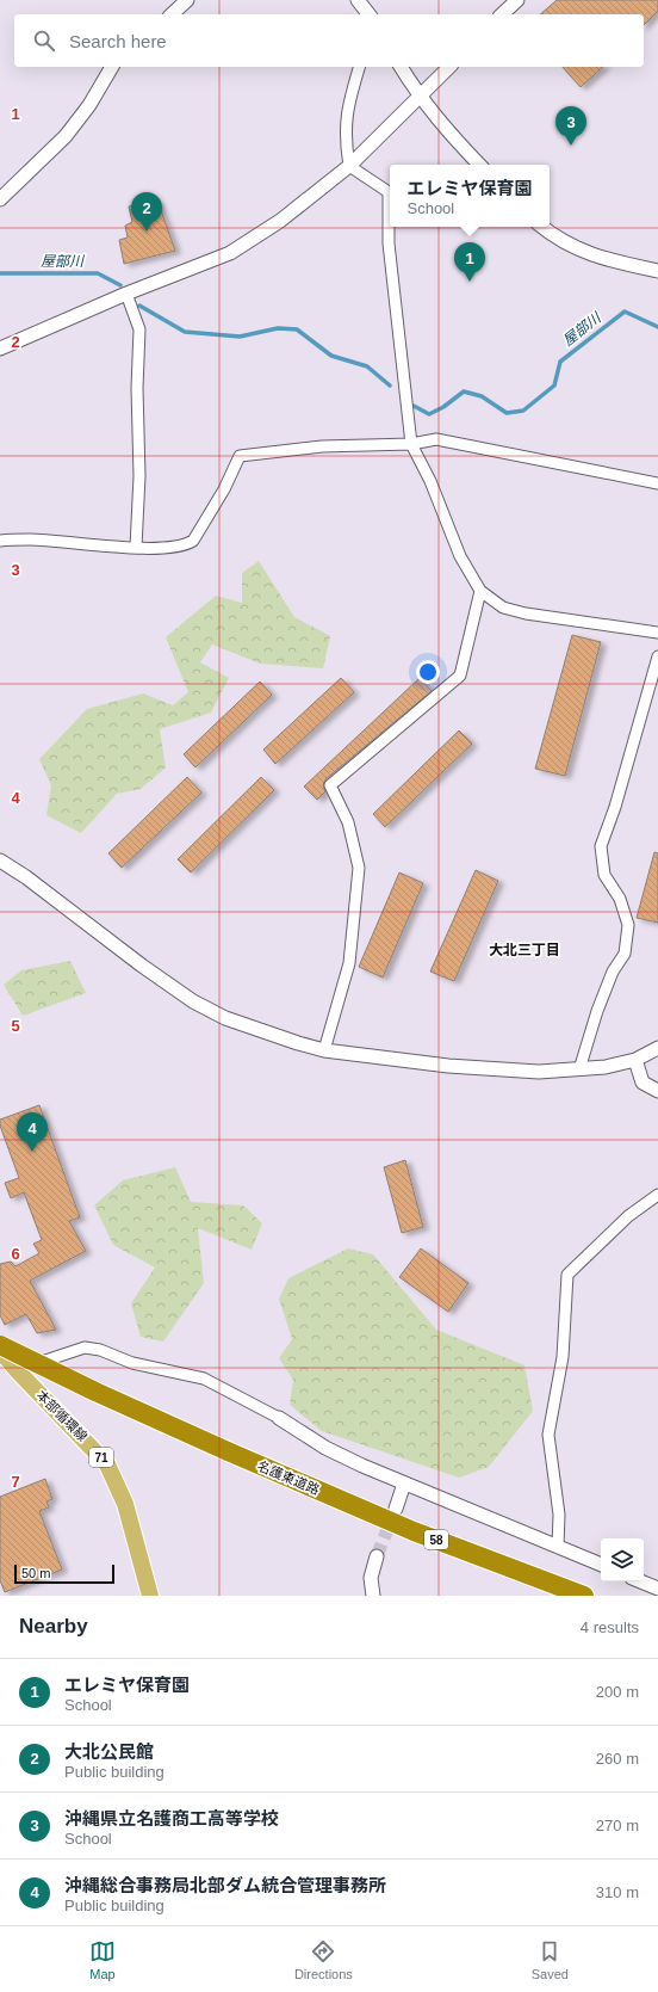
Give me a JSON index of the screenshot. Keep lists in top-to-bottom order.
{
  "streets": {
    "highway": ["名護東道路", "58"],
    "main road": ["本部循環線", "71"]
  },
  "districts": ["大北三丁目"],
  "water": ["屋部川"],
  "scale_bar": "50 m",
  "page": {
    "search": "Search here",
    "pins": [
      "3",
      "2",
      "1",
      "4"
    ],
    "popup": ["エレミヤ保育園", "School"],
    "scale": "50 m",
    "heading": ["Nearby", "4 results"],
    "list": [
      {
        "mark": "1",
        "name": "エレミヤ保育園",
        "note": "School",
        "value": "200 m"
      },
      {
        "mark": "2",
        "name": "大北公民館",
        "note": "Public building",
        "value": "260 m"
      },
      {
        "mark": "3",
        "name": "沖縄県立名護商工高等学校",
        "note": "School",
        "value": "270 m"
      },
      {
        "mark": "4",
        "name": "沖縄総合事務局北部ダム統合管理事務所",
        "note": "Public building",
        "value": "310 m"
      }
    ],
    "nav": ["Map", "Directions", "Saved"]
  },
  "grid": {
    "rows": [
      "1",
      "2",
      "3",
      "4",
      "5",
      "6",
      "7"
    ]
  }
}
